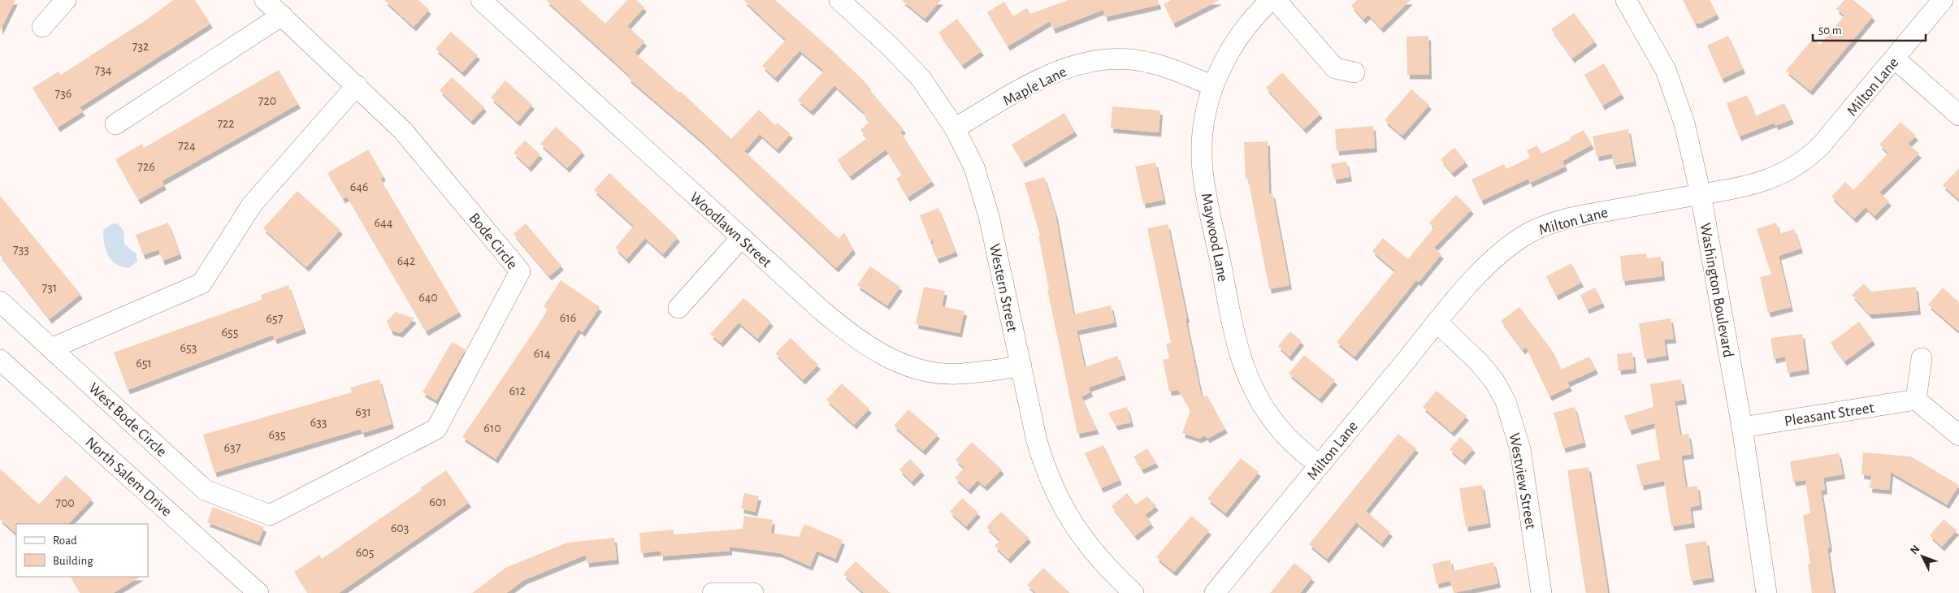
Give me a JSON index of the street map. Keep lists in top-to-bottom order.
{
  "streets": {
    "street": [
      "Maple Lane",
      "Milton Lane",
      "Woodlawn Street",
      "Maywood Lane",
      "Bode Circle",
      "Western Street",
      "Washington Boulevard",
      "Pleasant Street",
      "West Bode Circle",
      "North Salem Drive",
      "Westview Street"
    ]
  },
  "crossings": [
    ["Maple Lane", "Maywood Lane"],
    ["Maple Lane", "Western Street"],
    ["Milton Lane", "Maywood Lane"],
    ["Milton Lane", "Washington Boulevard"],
    ["Milton Lane", "Westview Street"],
    ["Woodlawn Street", "Western Street"],
    ["Bode Circle", "West Bode Circle"],
    ["Washington Boulevard", "Pleasant Street"]
  ],
  "house_numbers": [
    "732",
    "734",
    "736",
    "720",
    "722",
    "724",
    "726",
    "646",
    "644",
    "733",
    "642",
    "731",
    "640",
    "616",
    "657",
    "655",
    "653",
    "614",
    "651",
    "612",
    "631",
    "633",
    "610",
    "635",
    "637",
    "601",
    "700",
    "603",
    "605"
  ],
  "legend": ["Road", "Building"],
  "scale_bar": "50 m",
  "north": "top left"
}
